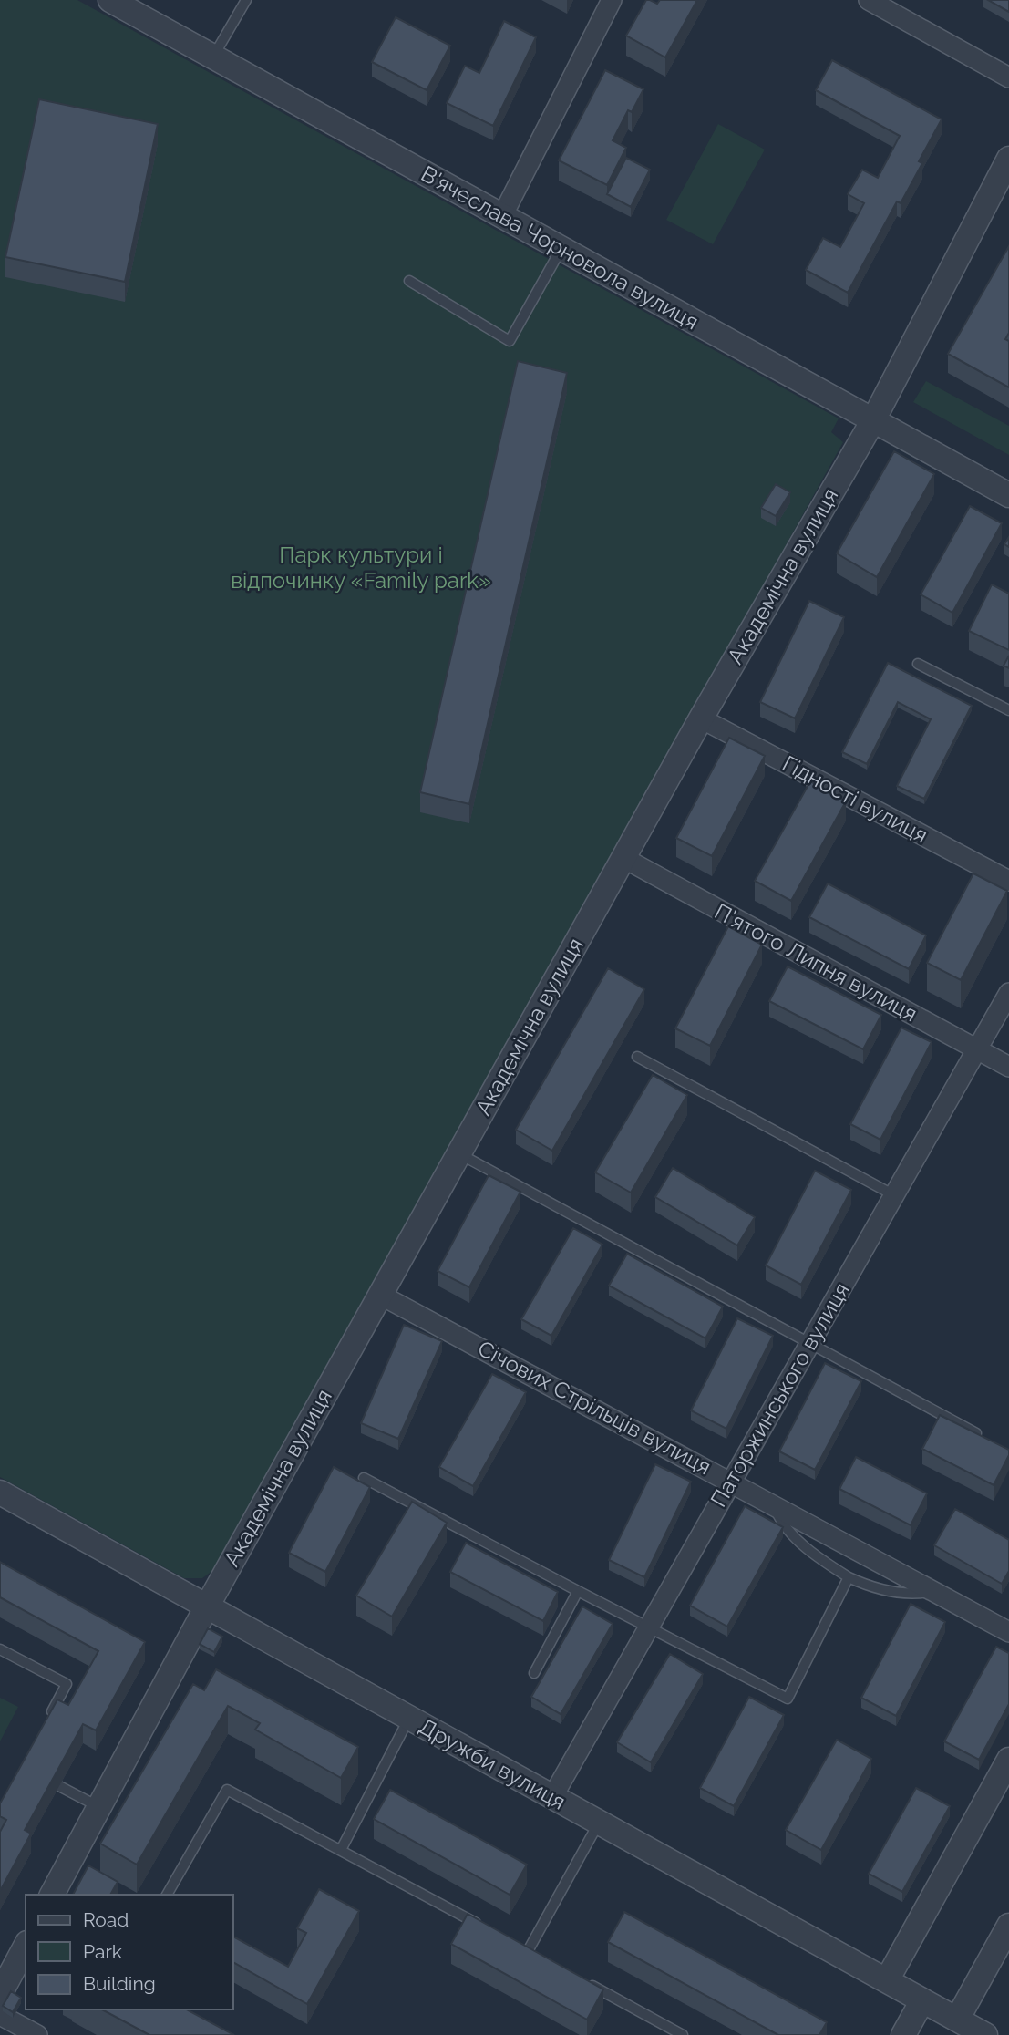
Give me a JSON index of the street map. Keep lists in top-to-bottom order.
{
  "streets": {
    "street": [
      "В'ячеслава Чорновола вулиця",
      "Академічна вулиця",
      "Гідності вулиця",
      "П’ятого Липня вулиця",
      "Паторжинського вулиця",
      "Січових Стрільців вулиця",
      "Дружби вулиця"
    ]
  },
  "crossings": [
    ["В'ячеслава Чорновола вулиця", "Академічна вулиця"],
    ["Академічна вулиця", "Гідності вулиця"],
    ["Академічна вулиця", "П’ятого Липня вулиця"],
    ["Академічна вулиця", "Січових Стрільців вулиця"],
    ["Академічна вулиця", "Дружби вулиця"],
    ["П’ятого Липня вулиця", "Паторжинського вулиця"],
    ["Паторжинського вулиця", "Січових Стрільців вулиця"],
    ["Паторжинського вулиця", "Дружби вулиця"]
  ],
  "parks": ["Парк культури і відпочинку «Family park»"],
  "legend": ["Road", "Park", "Building"]
}
